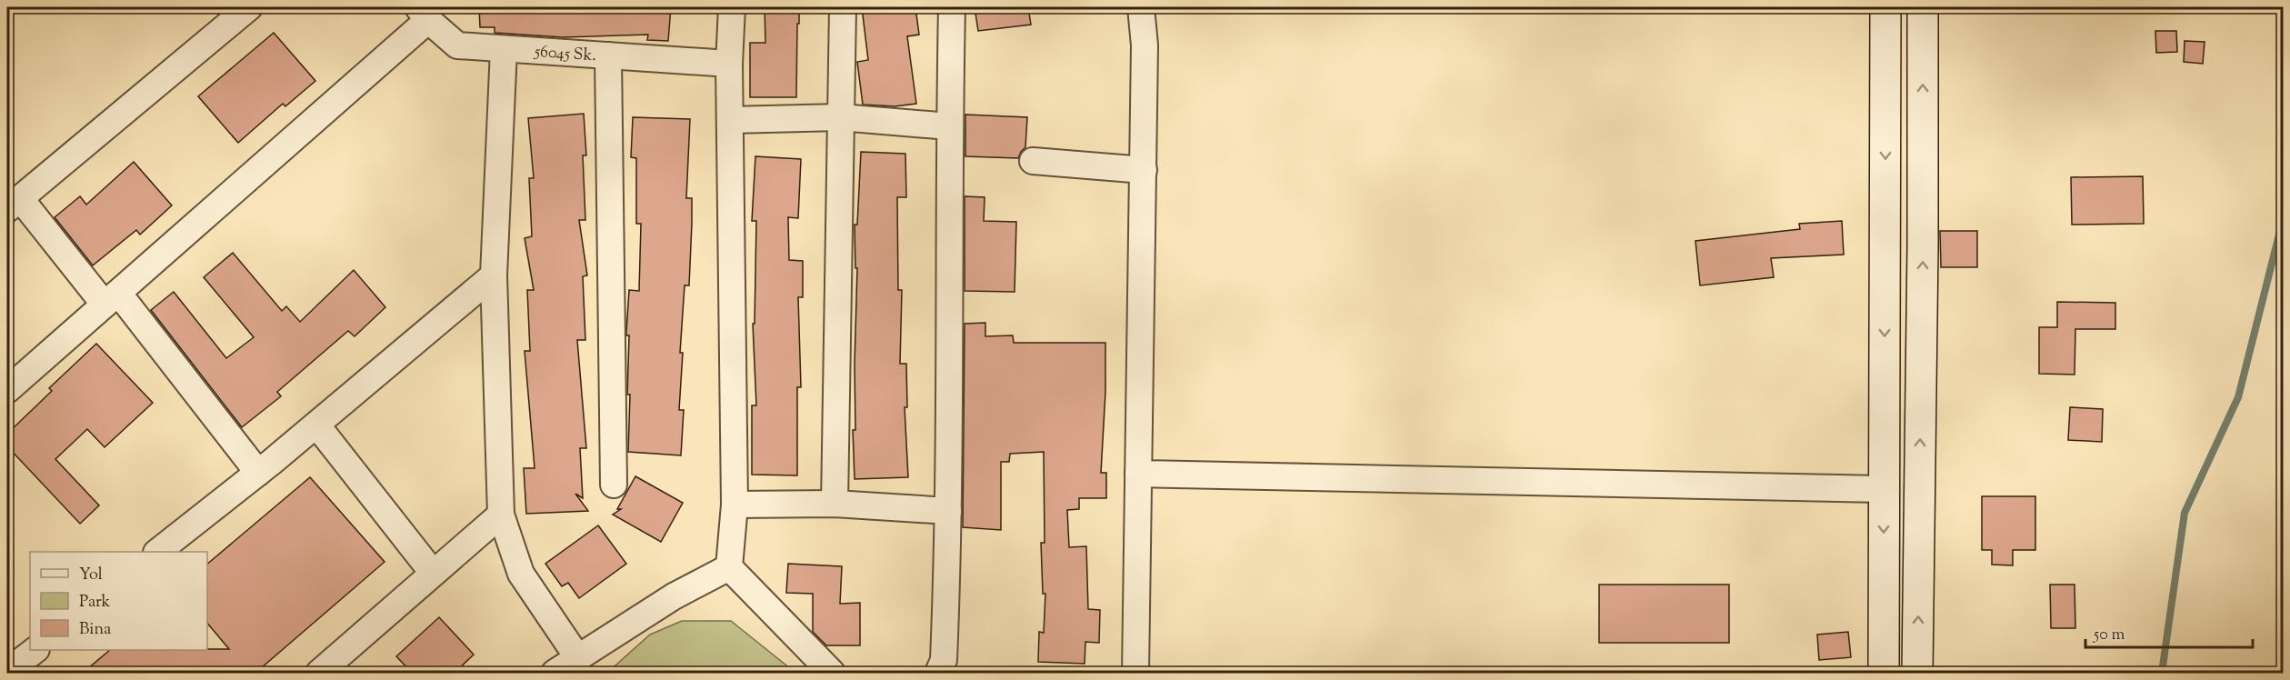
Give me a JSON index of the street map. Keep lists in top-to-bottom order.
{
  "streets": {
    "street": ["56045 Sk."]
  },
  "legend": ["Yol", "Park", "Bina"],
  "scale_bar": "50 m"
}
